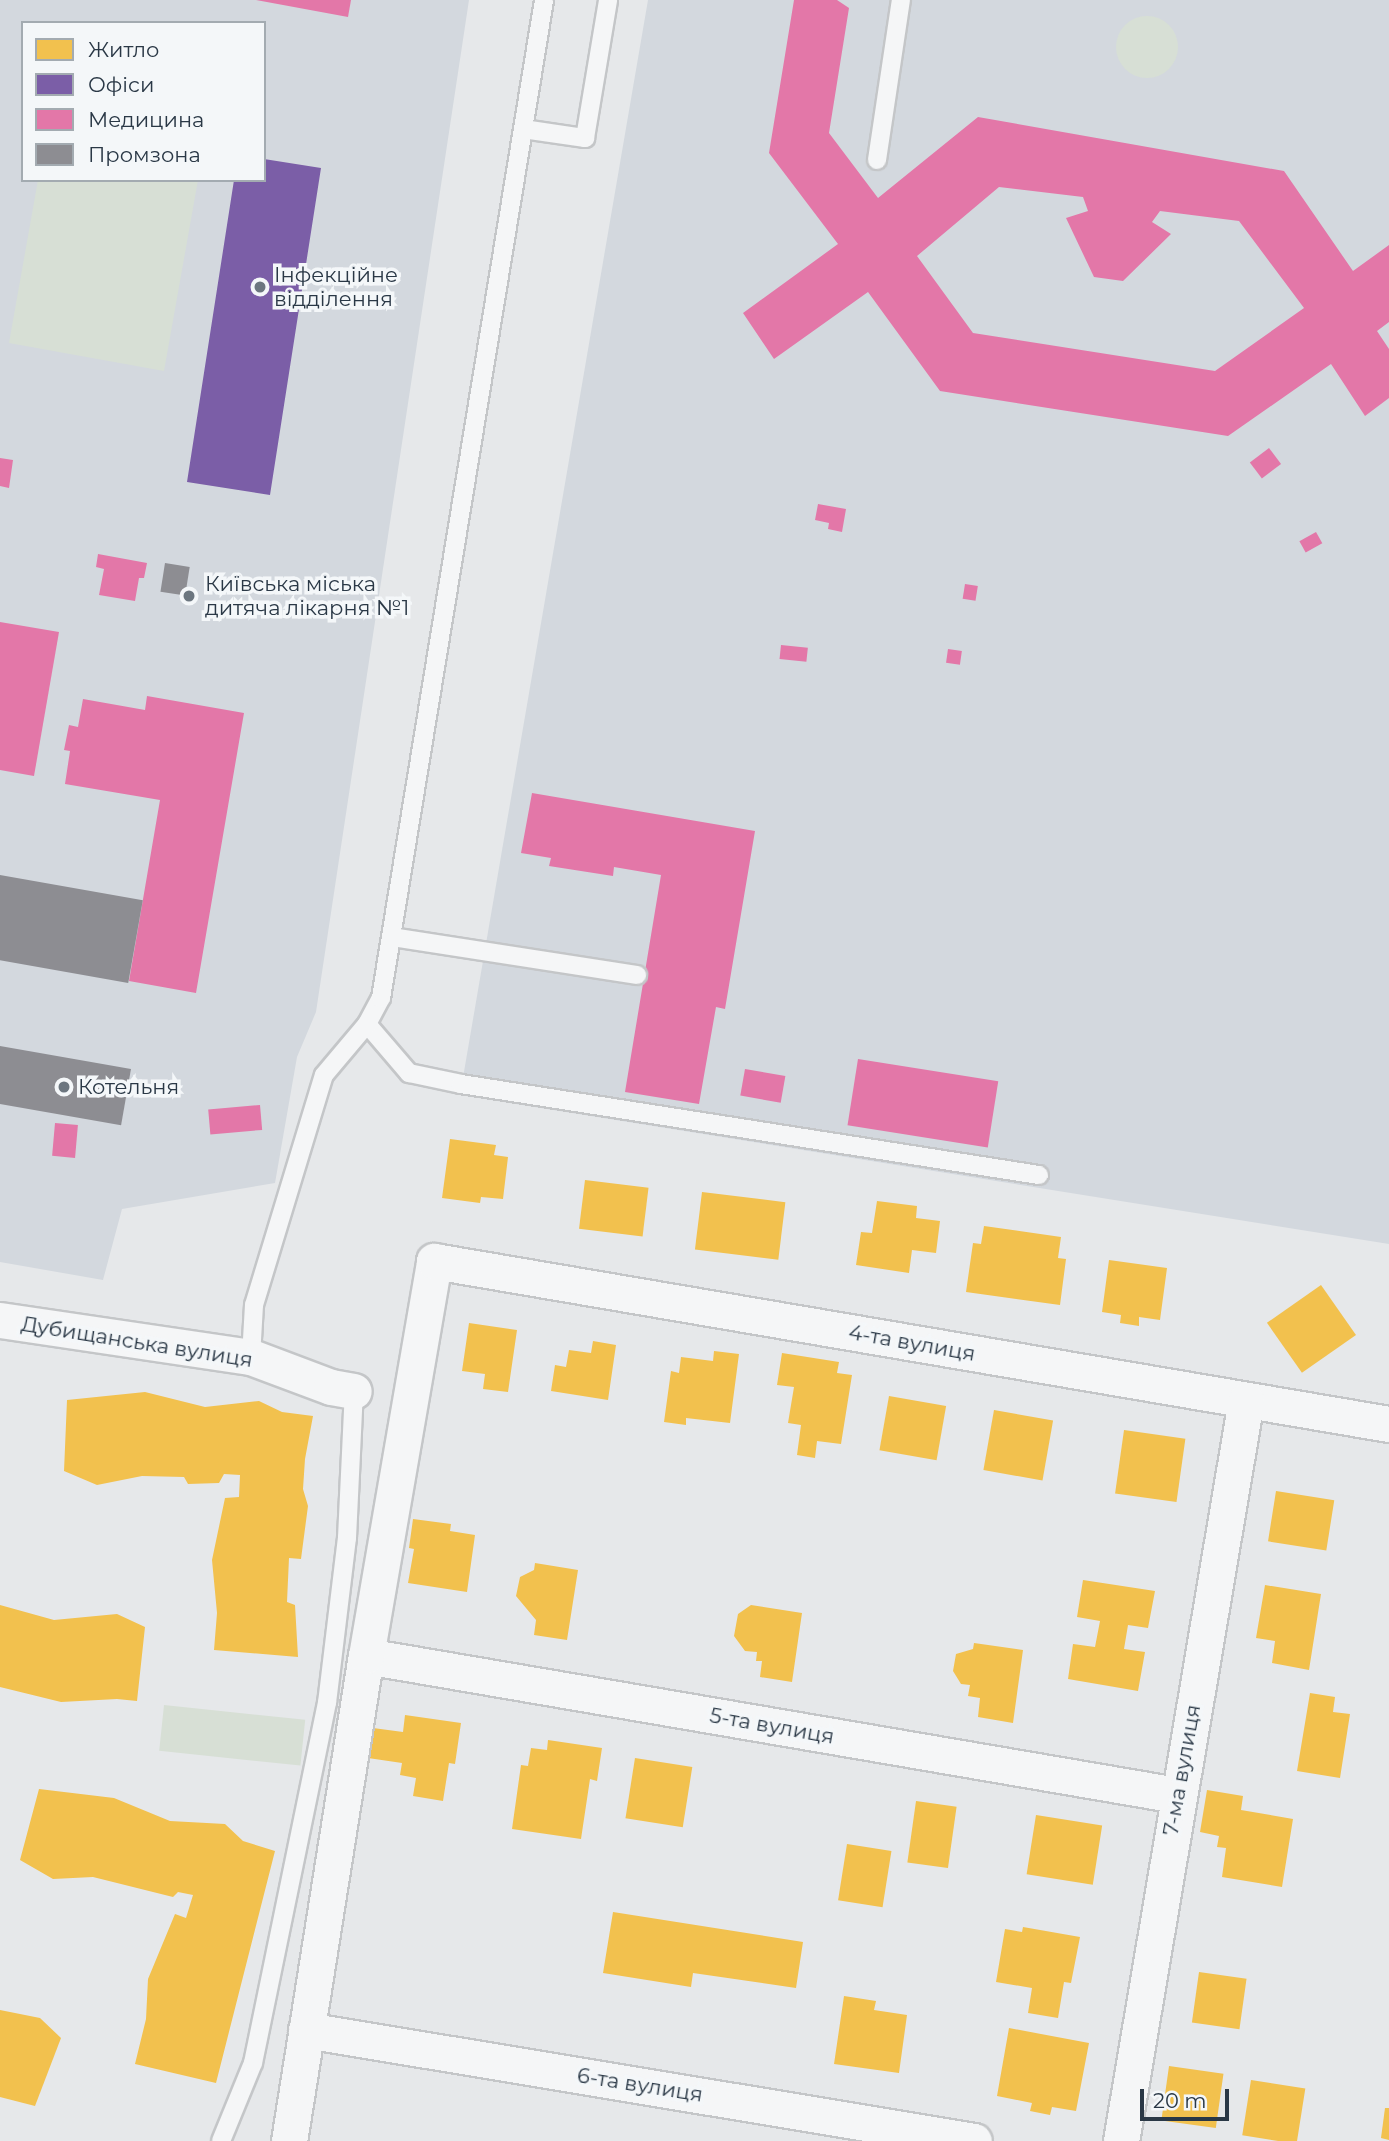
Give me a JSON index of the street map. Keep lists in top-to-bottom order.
{
  "streets": {
    "street": [
      "Дубищанська вулиця",
      "4-та вулиця",
      "5-та вулиця",
      "7-ма вулиця",
      "6-та вулиця"
    ]
  },
  "crossings": [
    ["4-та вулиця", "5-та вулиця"],
    ["4-та вулиця", "7-ма вулиця"],
    ["5-та вулиця", "7-ма вулиця"]
  ],
  "places": ["Інфекційне відділення", "Київська міська дитяча лікарня №1", "Котельня"],
  "legend": [
    "Житло",
    "Офіси",
    "Медицина",
    "Промзона"
  ],
  "scale_bar": "20 m"
}
